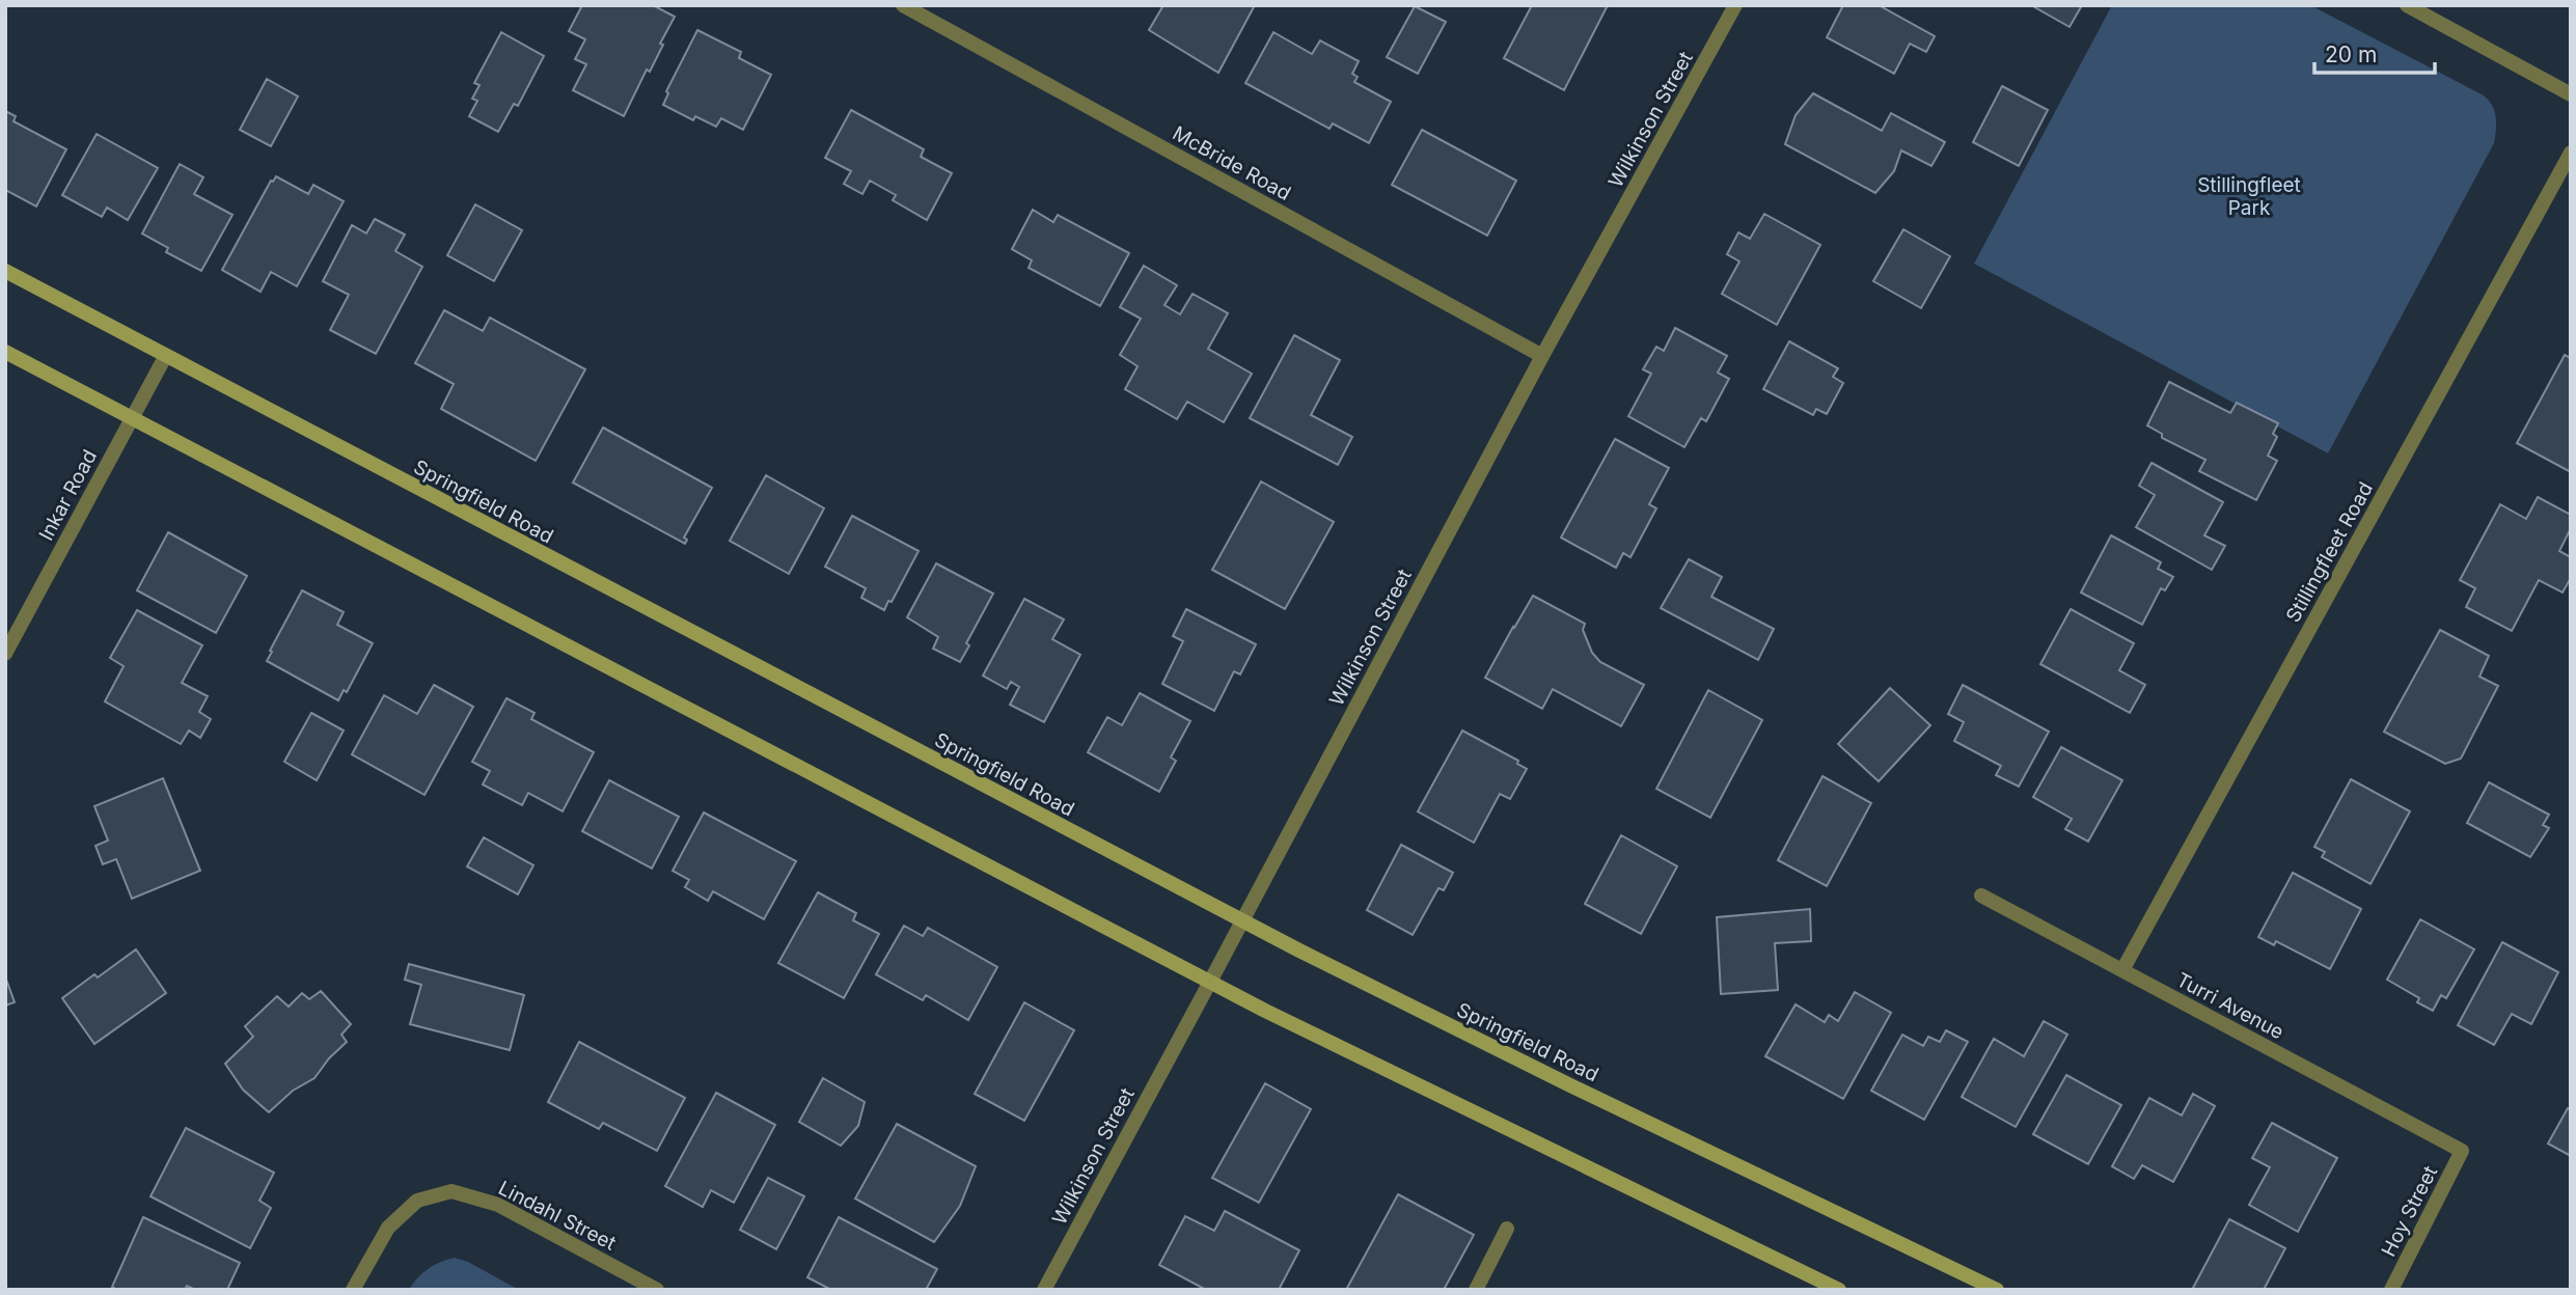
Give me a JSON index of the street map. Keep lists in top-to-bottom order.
{
  "streets": {
    "main road": ["Springfield Road"],
    "street": [
      "Wilkinson Street",
      "McBride Road",
      "Inkar Road",
      "Stillingfleet Road",
      "Turri Avenue",
      "Hoy Street",
      "Lindahl Street"
    ]
  },
  "crossings": [
    ["Wilkinson Street", "McBride Road"],
    ["Wilkinson Street", "Springfield Road"],
    ["Inkar Road", "Springfield Road"],
    ["Stillingfleet Road", "Turri Avenue"],
    ["Turri Avenue", "Hoy Street"]
  ],
  "parks": ["Stillingfleet Park"],
  "scale_bar": "20 m"
}
